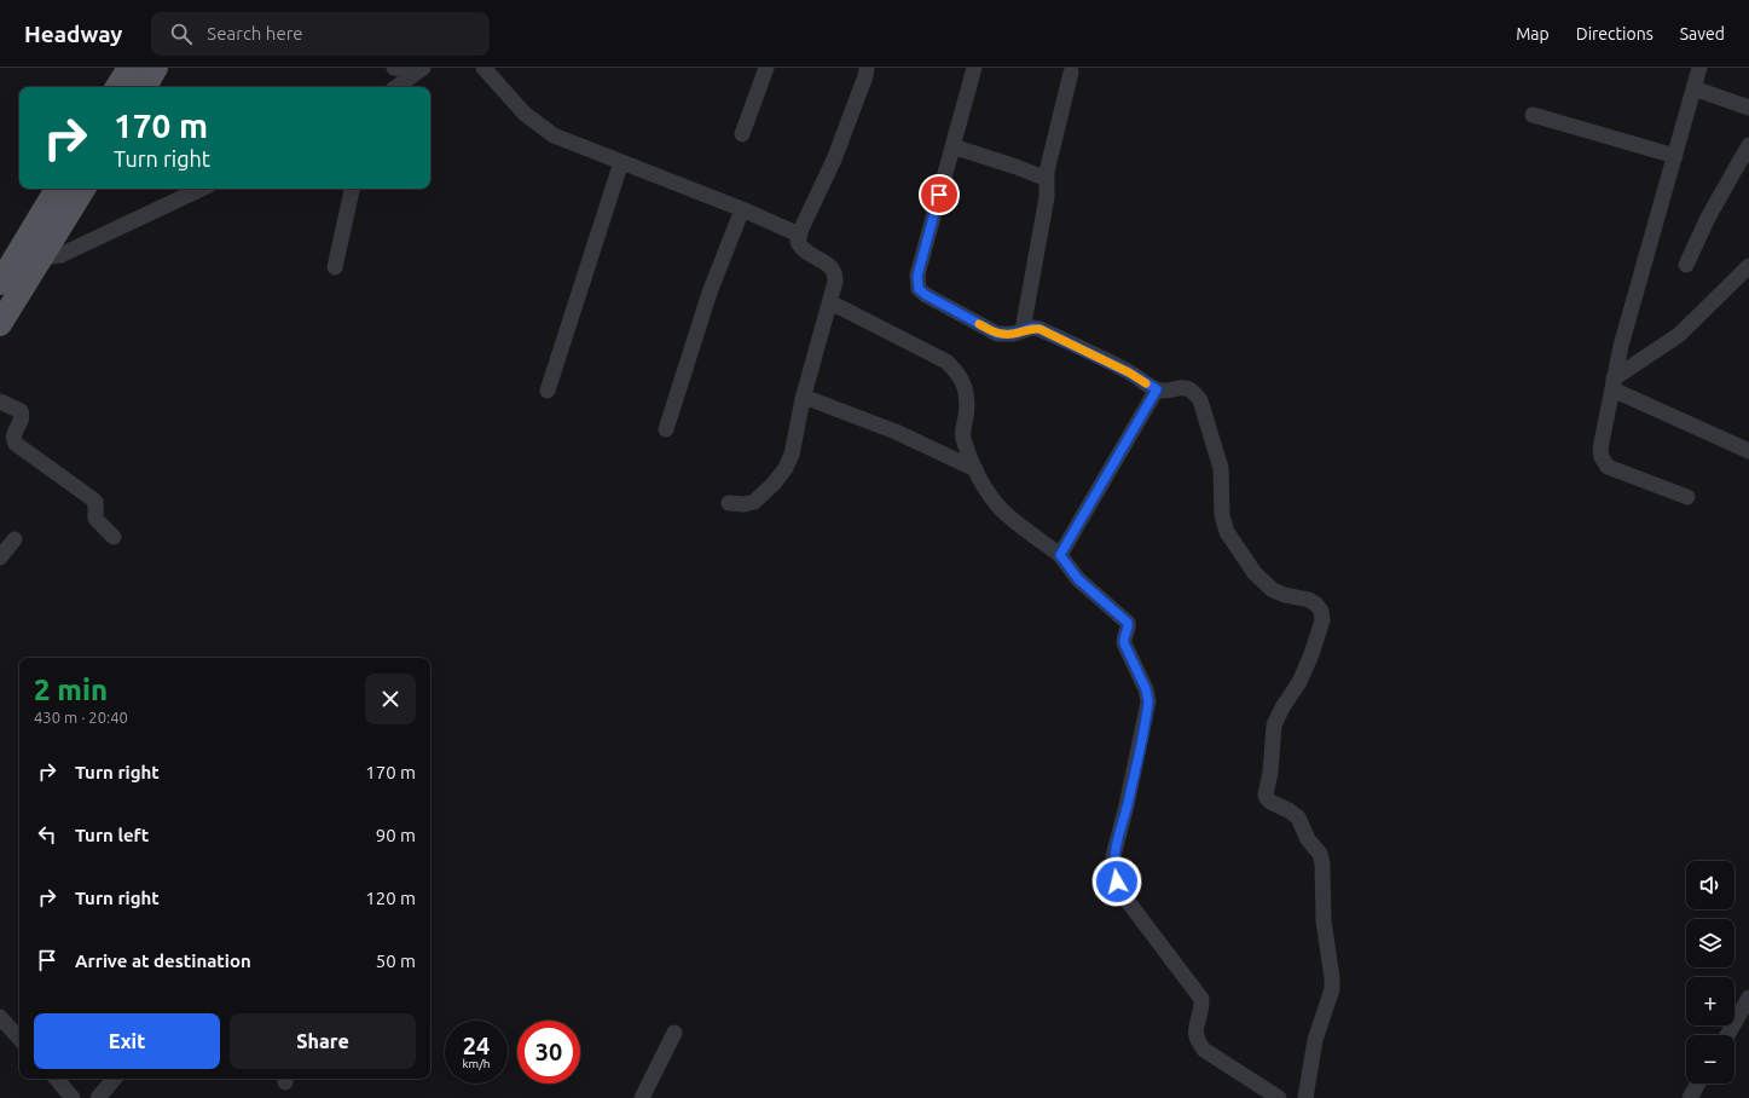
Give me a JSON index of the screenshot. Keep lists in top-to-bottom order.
{
  "page": {
    "header": "Headway",
    "search": "Search here",
    "nav": ["Map", "Directions", "Saved"],
    "turn": ["170 m", "Turn right"],
    "heading": ["2 min", "430 m · 20:40"],
    "list": [
      {
        "name": "Turn right",
        "value": "170 m"
      },
      {
        "name": "Turn left",
        "value": "90 m"
      },
      {
        "name": "Turn right",
        "value": "120 m"
      },
      {
        "name": "Arrive at destination",
        "value": "50 m"
      }
    ],
    "map_buttons": ["+", "−"],
    "buttons": ["Exit", "Share"],
    "speed": "24 km/h",
    "limit": "30"
  }
}
